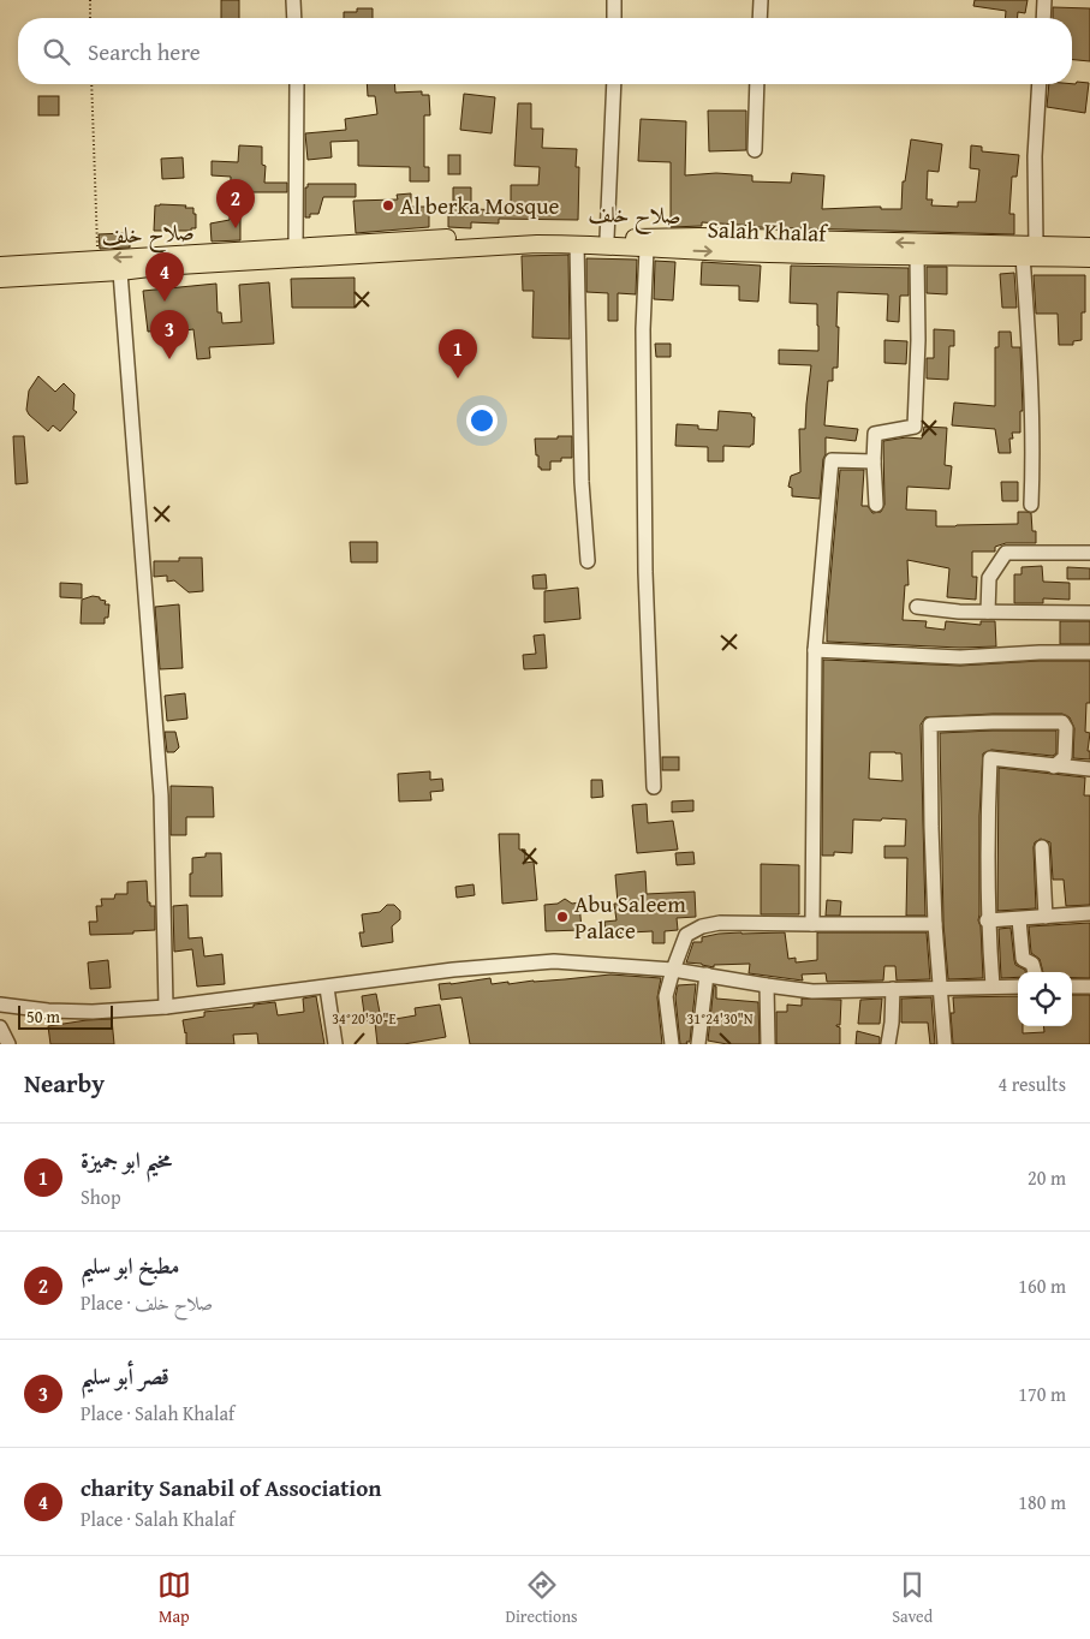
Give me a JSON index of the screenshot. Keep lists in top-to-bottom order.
{
  "streets": {
    "main road": ["صلاح خلف", "Salah Khalaf"]
  },
  "crossings": [
    ["صلاح خلف", "Salah Khalaf"]
  ],
  "one_way": ["صلاح خلف"],
  "places": ["Al berka Mosque", "Abu Saleem Palace"],
  "scale_bar": "50 m",
  "page": {
    "search": "Search here",
    "pins": [
      "2",
      "4",
      "3",
      "1"
    ],
    "scale": "50 m",
    "heading": ["Nearby", "4 results"],
    "list": [
      {
        "mark": "1",
        "name": "مخيم ابو جميزة",
        "note": "Shop",
        "value": "20 m"
      },
      {
        "mark": "2",
        "name": "مطبخ ابو سليم",
        "note": "Place · صلاح خلف",
        "value": "160 m"
      },
      {
        "mark": "3",
        "name": "قصر أبو سليم",
        "note": "Place · Salah Khalaf",
        "value": "170 m"
      },
      {
        "mark": "4",
        "name": "charity Sanabil of Association",
        "note": "Place · Salah Khalaf",
        "value": "180 m"
      }
    ],
    "nav": ["Map", "Directions", "Saved"]
  },
  "coordinates": ["34°20'30\"E", "31°24'30\"N"]
}
